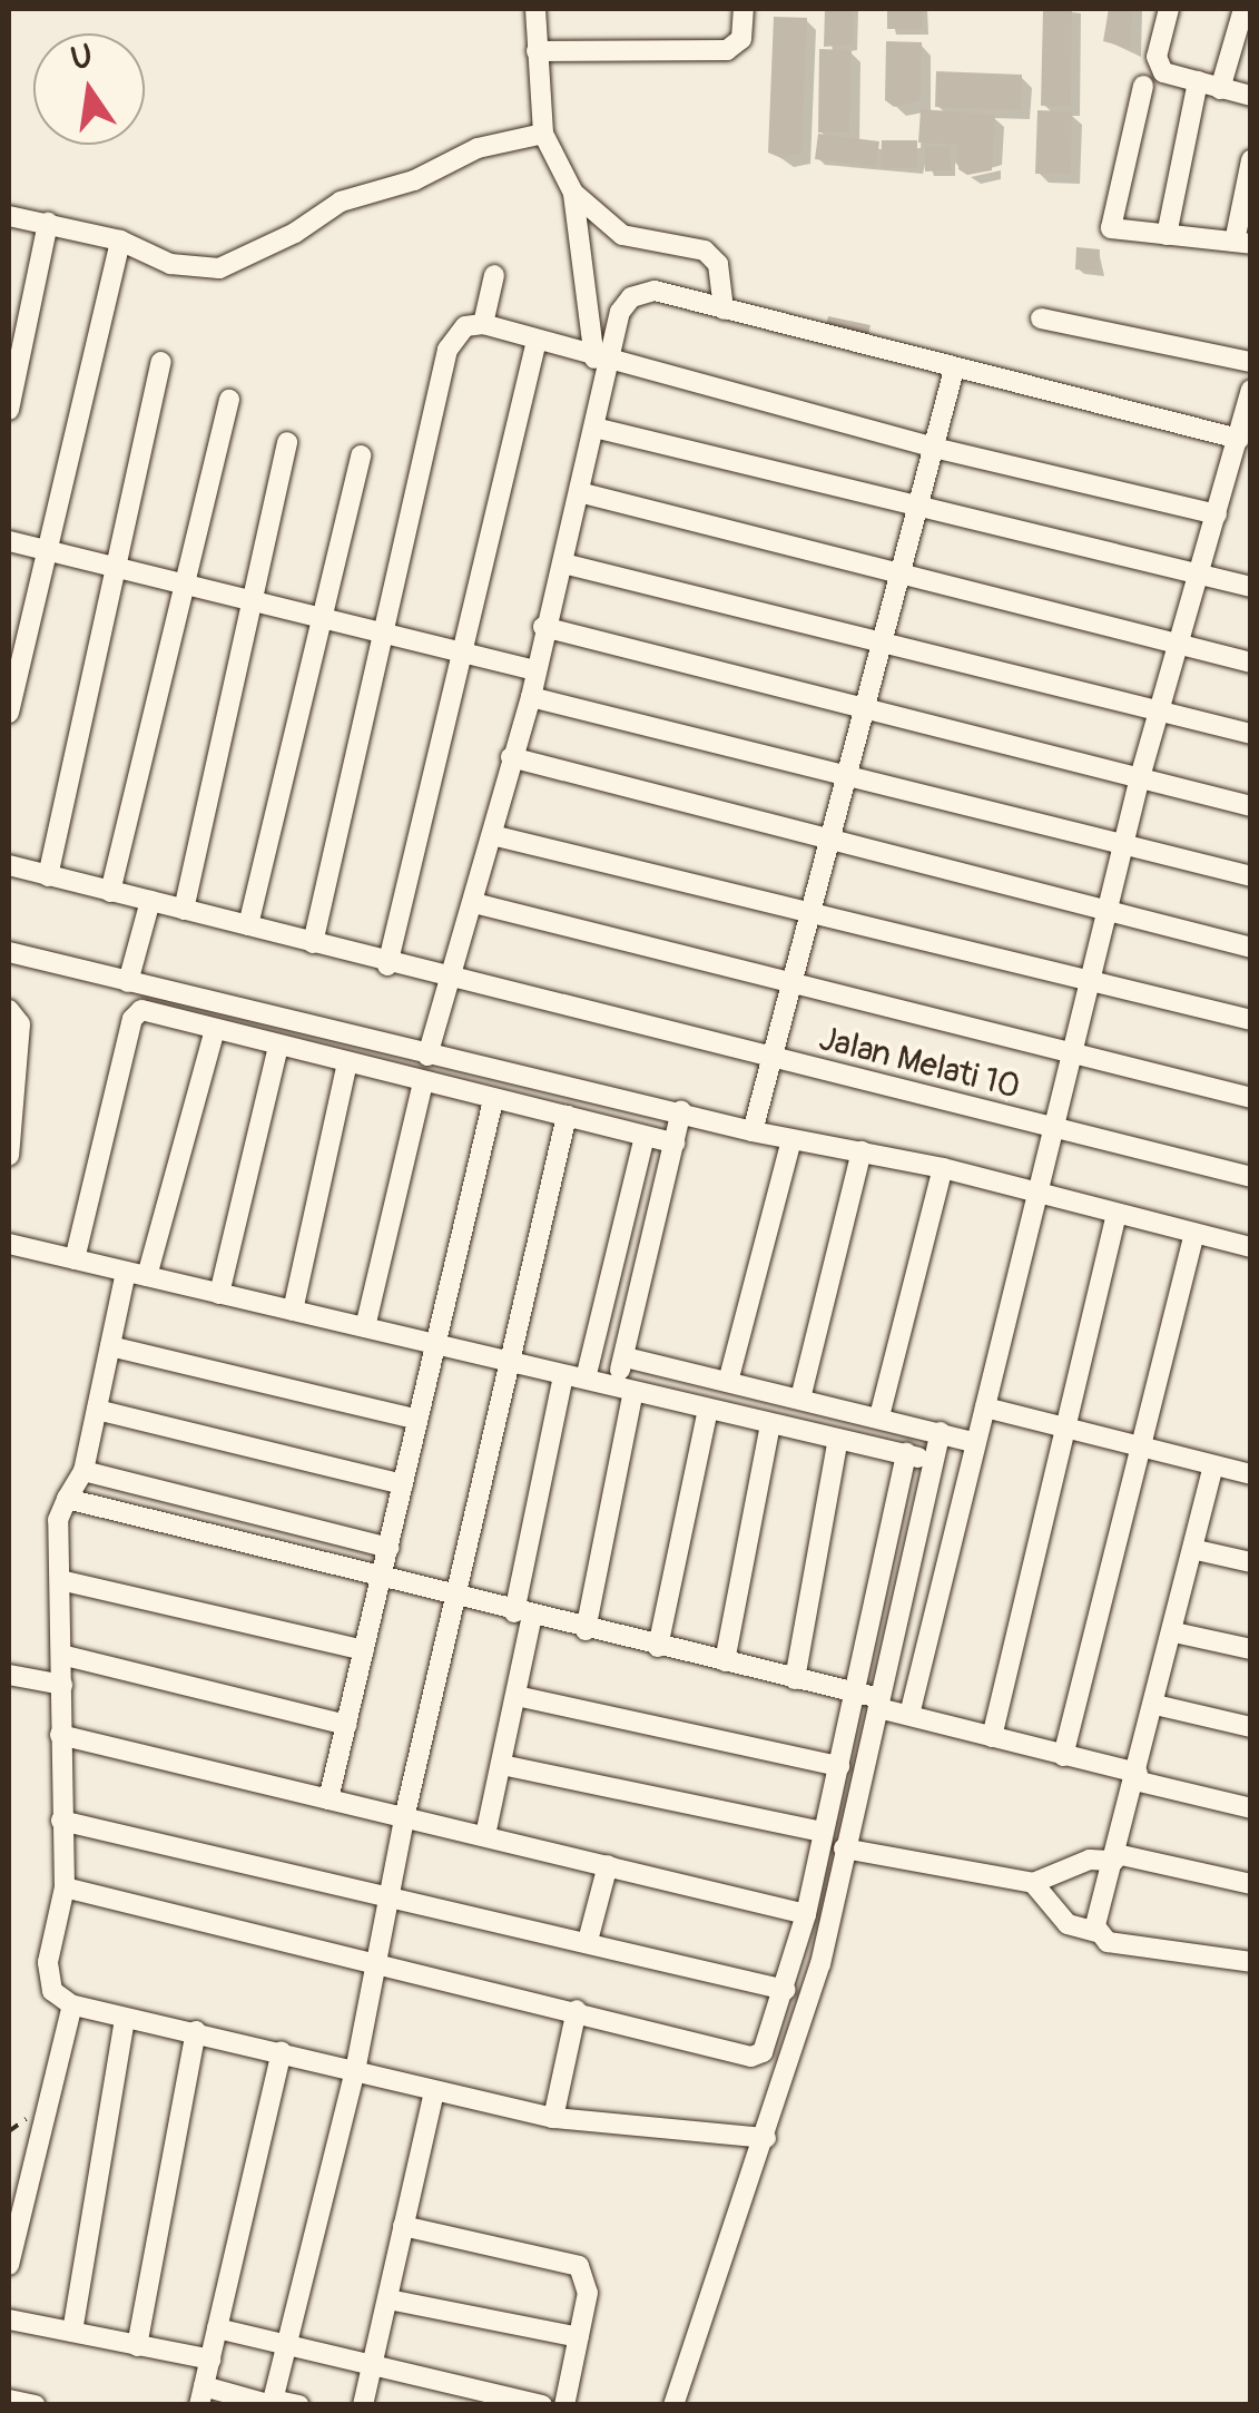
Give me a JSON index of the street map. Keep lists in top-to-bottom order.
{
  "streets": {
    "street": ["Jalan Melati 10"]
  },
  "north": "top"
}
